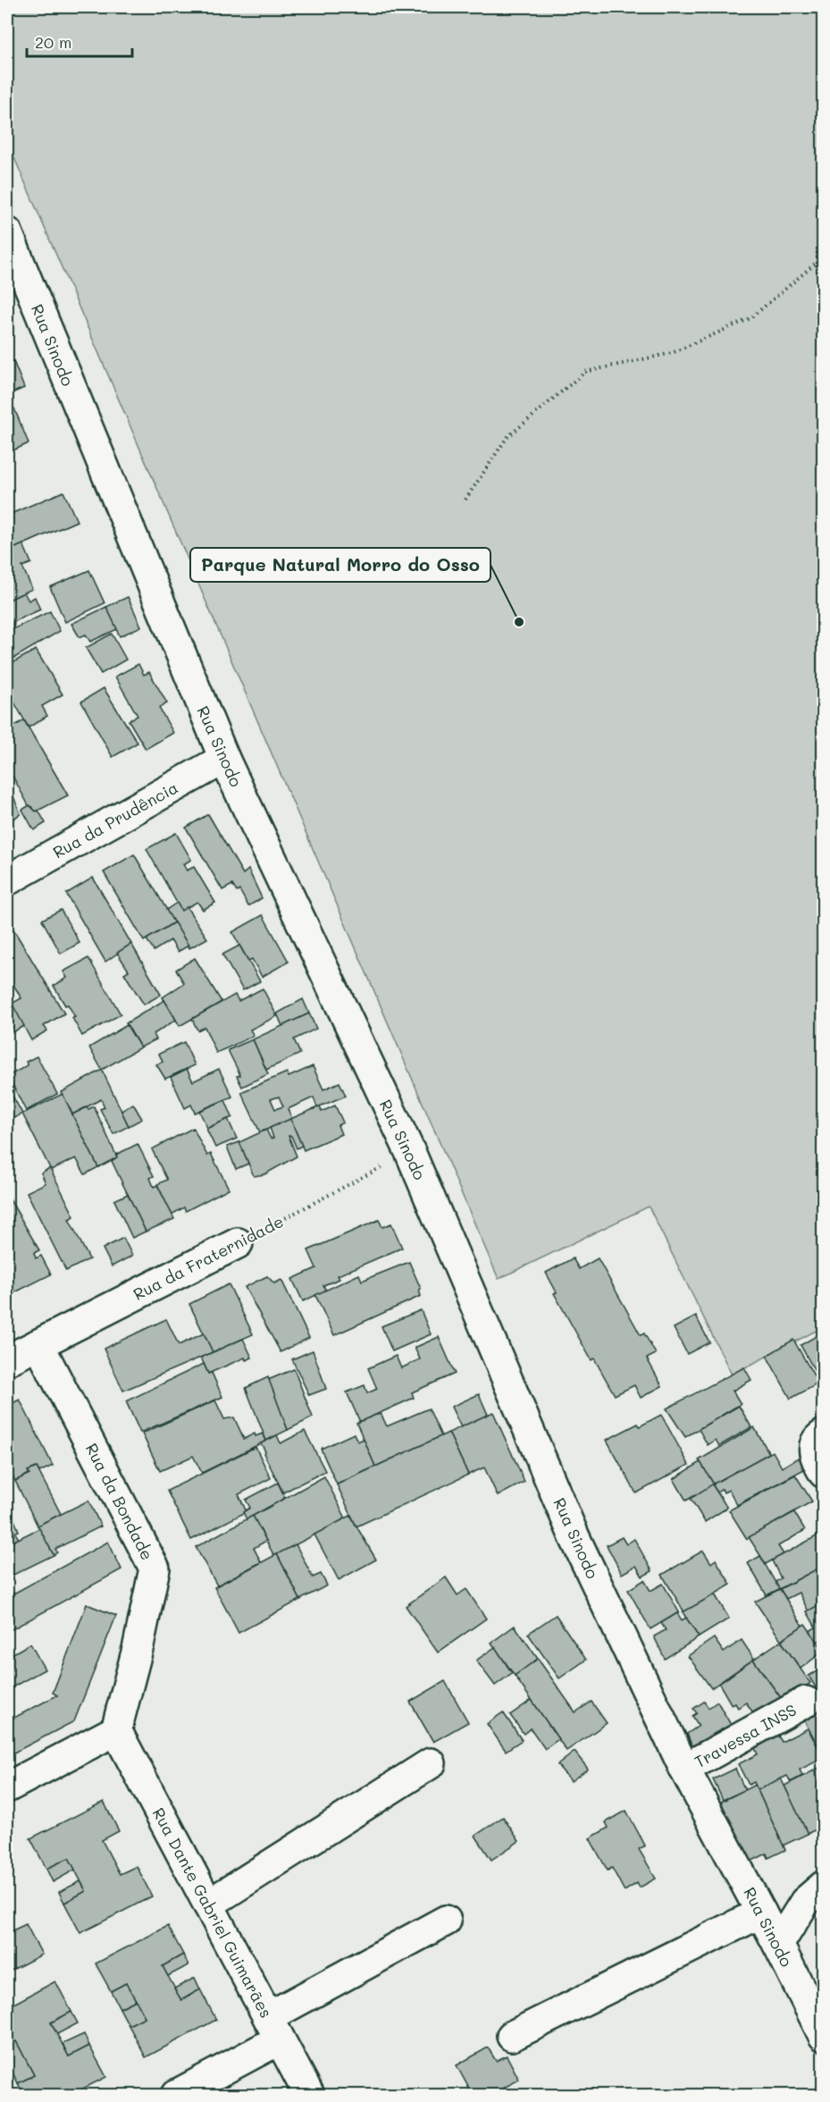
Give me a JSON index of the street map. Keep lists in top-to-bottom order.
{
  "streets": {
    "street": [
      "Rua Sinodo",
      "Rua da Prudência",
      "Rua da Fraternidade",
      "Rua da Bondade",
      "Travessa INSS",
      "Rua Dante Gabriel Guimarães"
    ]
  },
  "crossings": [
    ["Rua Sinodo", "Rua da Prudência"],
    ["Rua Sinodo", "Rua da Fraternidade"],
    ["Rua Sinodo", "Travessa INSS"],
    ["Rua da Fraternidade", "Rua da Bondade"],
    ["Rua da Bondade", "Rua Dante Gabriel Guimarães"]
  ],
  "places": ["Parque Natural Morro do Osso"],
  "scale_bar": "20 m"
}
